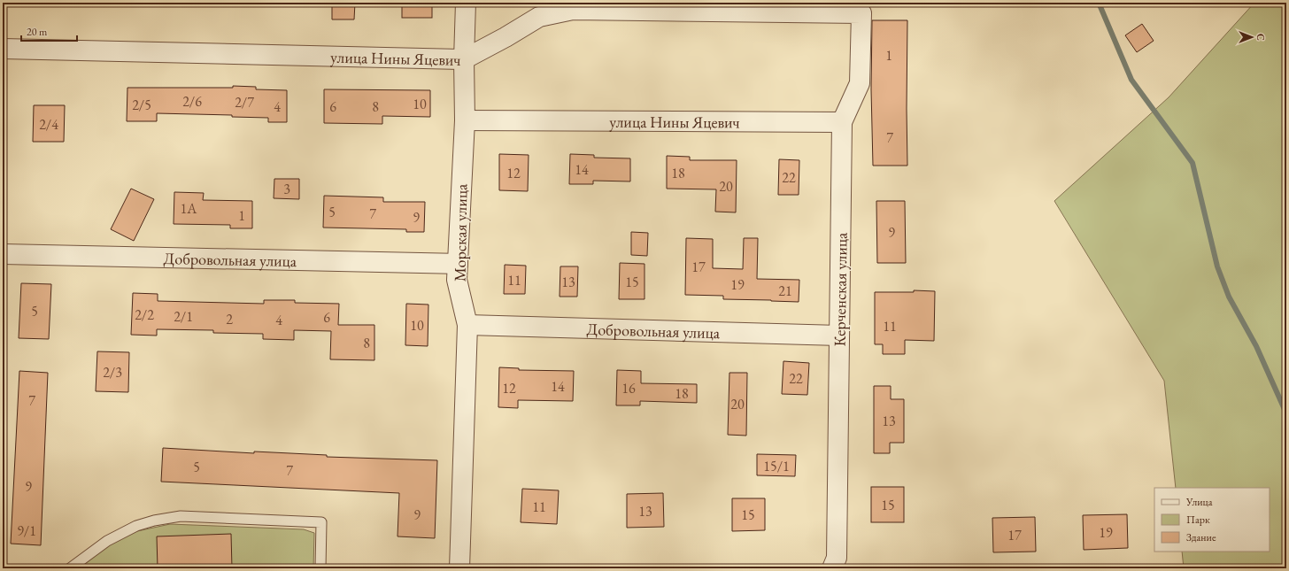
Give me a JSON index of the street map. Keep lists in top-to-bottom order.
{
  "streets": {
    "street": [
      "улица Нины Яцевич",
      "Морская улица",
      "Добровольная улица",
      "Керченская улица"
    ]
  },
  "crossings": [
    ["улица Нины Яцевич", "Морская улица"],
    ["улица Нины Яцевич", "Керченская улица"],
    ["Морская улица", "Добровольная улица"],
    ["Добровольная улица", "Керченская улица"]
  ],
  "house_numbers": [
    "1",
    "2/6",
    "2/7",
    "10",
    "2/5",
    "4",
    "6",
    "8",
    "2/4",
    "7",
    "14",
    "12",
    "18",
    "22",
    "20",
    "3",
    "1А",
    "5",
    "7",
    "1",
    "9",
    "9",
    "17",
    "11",
    "13",
    "15",
    "19",
    "21",
    "5",
    "2/2",
    "2/1",
    "6",
    "2",
    "4",
    "10",
    "11",
    "8",
    "2/3",
    "22",
    "14",
    "12",
    "16",
    "18",
    "7",
    "20",
    "13",
    "15/1",
    "5",
    "7",
    "9",
    "15",
    "11",
    "13",
    "9",
    "15",
    "9/1",
    "19",
    "17"
  ],
  "legend": ["Улица", "Парк", "Здание"],
  "scale_bar": "20 m",
  "north": "right"
}
